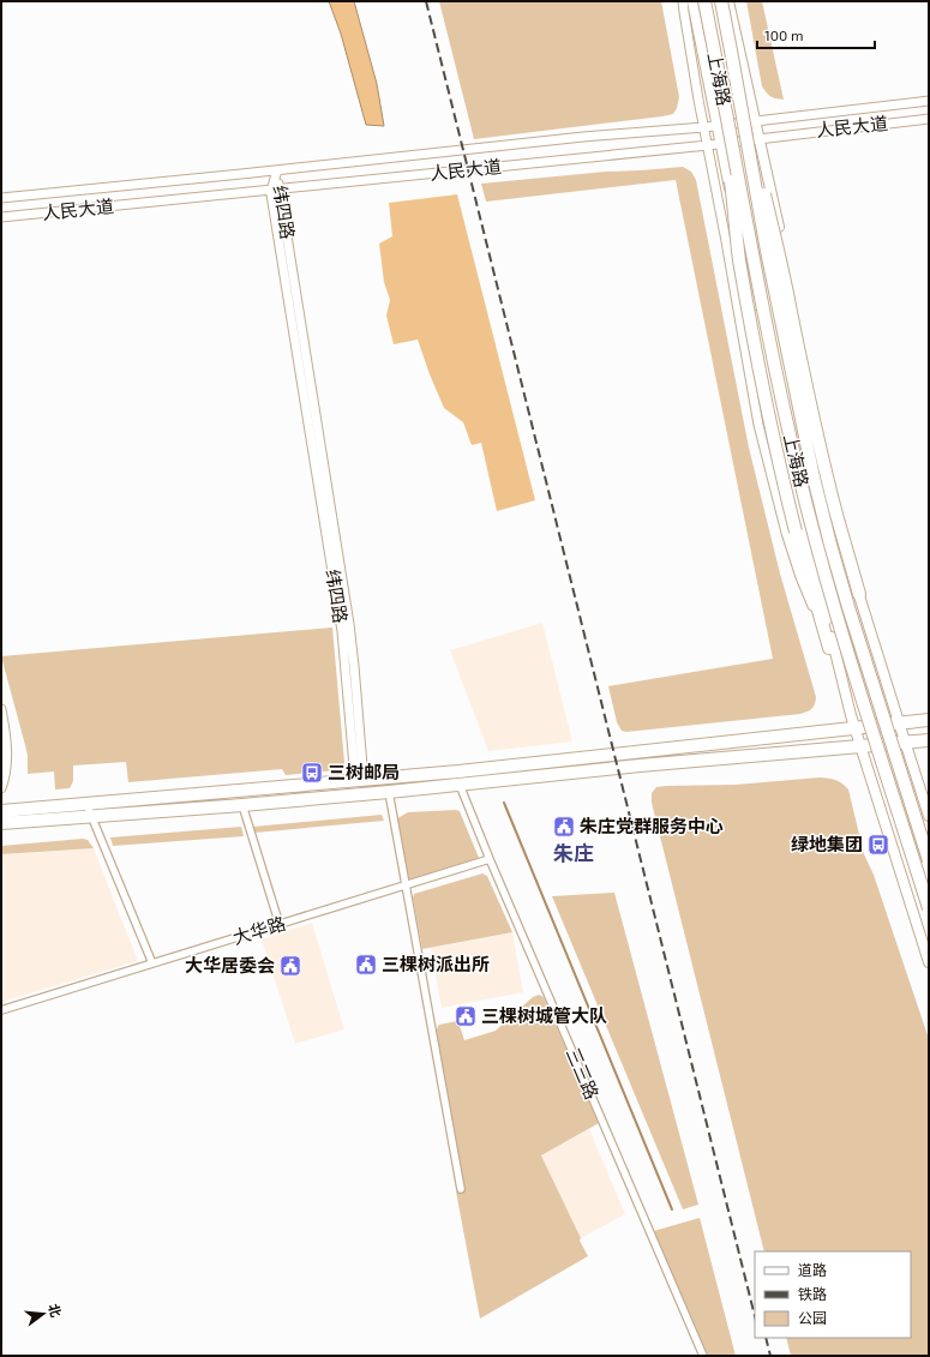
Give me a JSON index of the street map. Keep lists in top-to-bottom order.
{
  "streets": {
    "highway": ["上海路"],
    "street": [
      "人民大道",
      "纬四路",
      "大华路",
      "三三路"
    ]
  },
  "crossings": [
    ["上海路", "人民大道"],
    ["人民大道", "纬四路"],
    ["大华路", "三三路"]
  ],
  "districts": ["朱庄"],
  "places": {
    "bus stop": ["三树邮局", "绿地集团"],
    "public building": [
      "朱庄党群服务中心",
      "三棵树派出所",
      "大华居委会",
      "三棵树城管大队"
    ]
  },
  "legend": ["道路", "铁路", "公园"],
  "scale_bar": "100 m",
  "north": "right"
}
